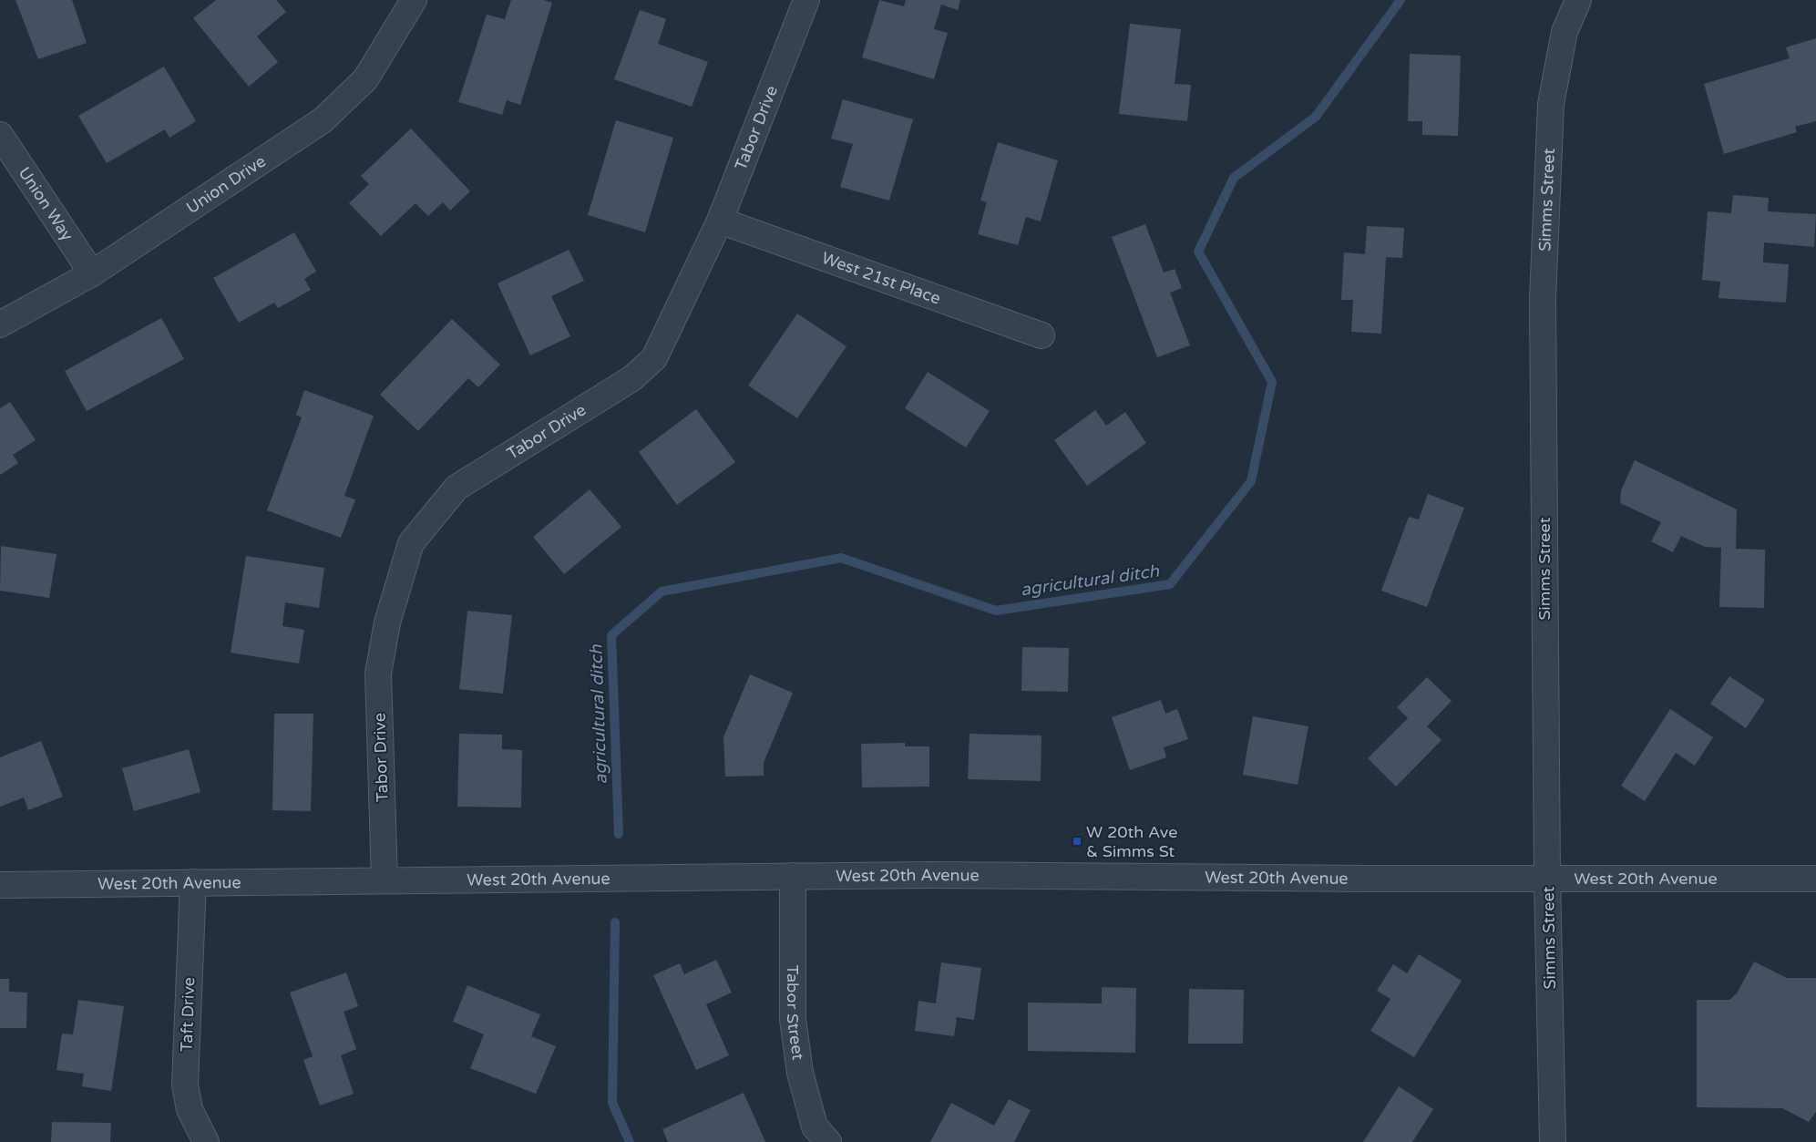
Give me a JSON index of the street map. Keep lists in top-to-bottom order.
{
  "streets": {
    "street": [
      "Tabor Drive",
      "Union Drive",
      "Simms Street",
      "Union Way",
      "West 21st Place",
      "West 20th Avenue",
      "Tabor Street",
      "Taft Drive"
    ]
  },
  "crossings": [
    ["Tabor Drive", "West 21st Place"],
    ["Tabor Drive", "West 20th Avenue"],
    ["Union Drive", "Union Way"],
    ["Simms Street", "West 20th Avenue"],
    ["West 20th Avenue", "Tabor Street"],
    ["West 20th Avenue", "Taft Drive"]
  ],
  "water": ["agricultural ditch"],
  "places": {
    "transit": ["W 20th Ave & Simms St"]
  }
}
